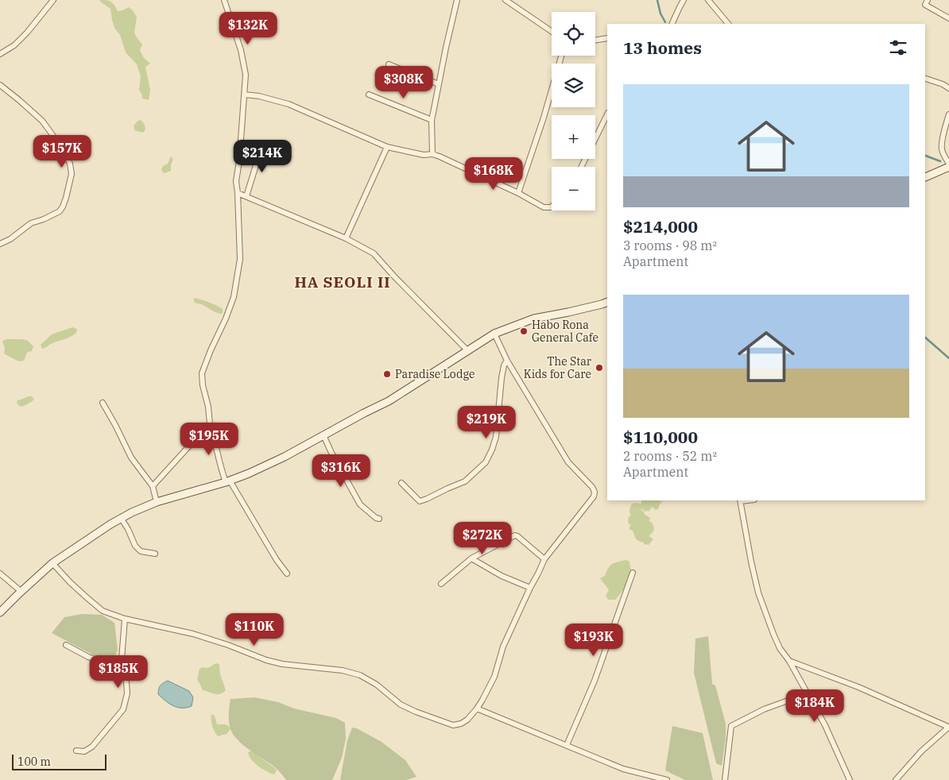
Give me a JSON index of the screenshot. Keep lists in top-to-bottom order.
{
  "districts": ["HA SEOLI II"],
  "places": ["Habo Rona General Cafe", "The Star Kids for Care", "Paradise Lodge"],
  "scale_bar": "100 m",
  "page": {
    "map_buttons": ["+", "−"],
    "price": [
      "$132K",
      "$308K",
      "$157K",
      "$214K",
      "$168K",
      "$219K",
      "$195K",
      "$316K",
      "$272K",
      "$110K",
      "$193K",
      "$185K",
      "$184K"
    ],
    "heading": "13 homes",
    "list": [
      {
        "name": "$214,000",
        "note": "3 rooms · 98 m² · Apartment"
      },
      {
        "name": "$110,000",
        "note": "2 rooms · 52 m² · Apartment"
      }
    ],
    "scale": "100 m"
  }
}
